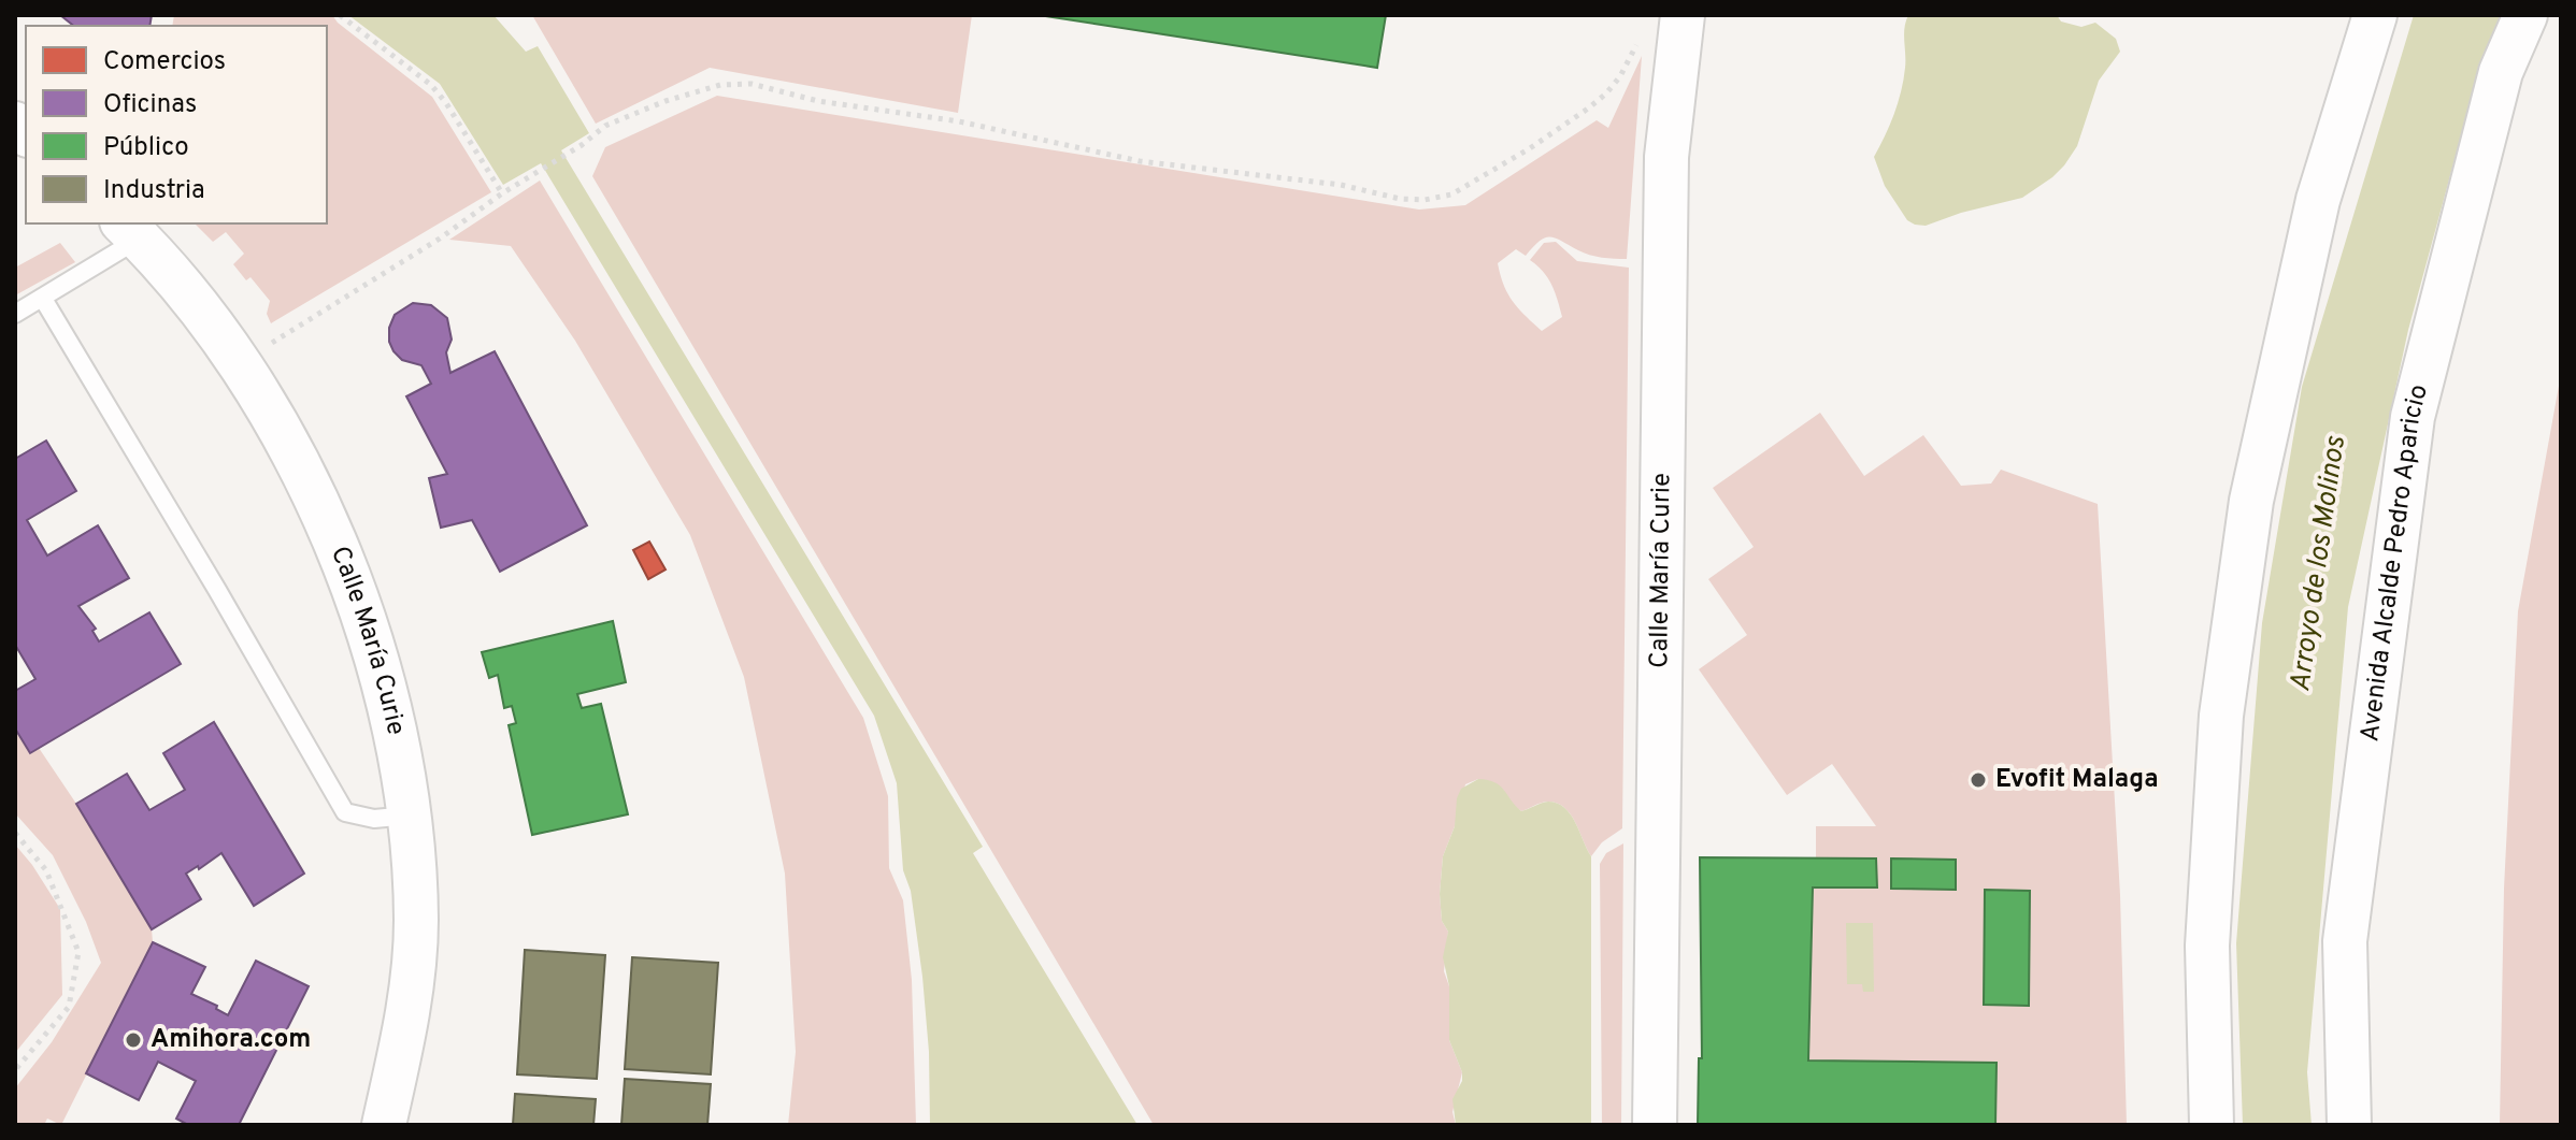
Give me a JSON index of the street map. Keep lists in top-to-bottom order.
{
  "streets": {
    "street": ["Avenida Alcalde Pedro Aparicio", "Calle María Curie"]
  },
  "water": ["Arroyo de los Molinos"],
  "places": ["Evofit Malaga", "Amihora.com"],
  "legend": [
    "Comercios",
    "Oficinas",
    "Público",
    "Industria"
  ]
}
